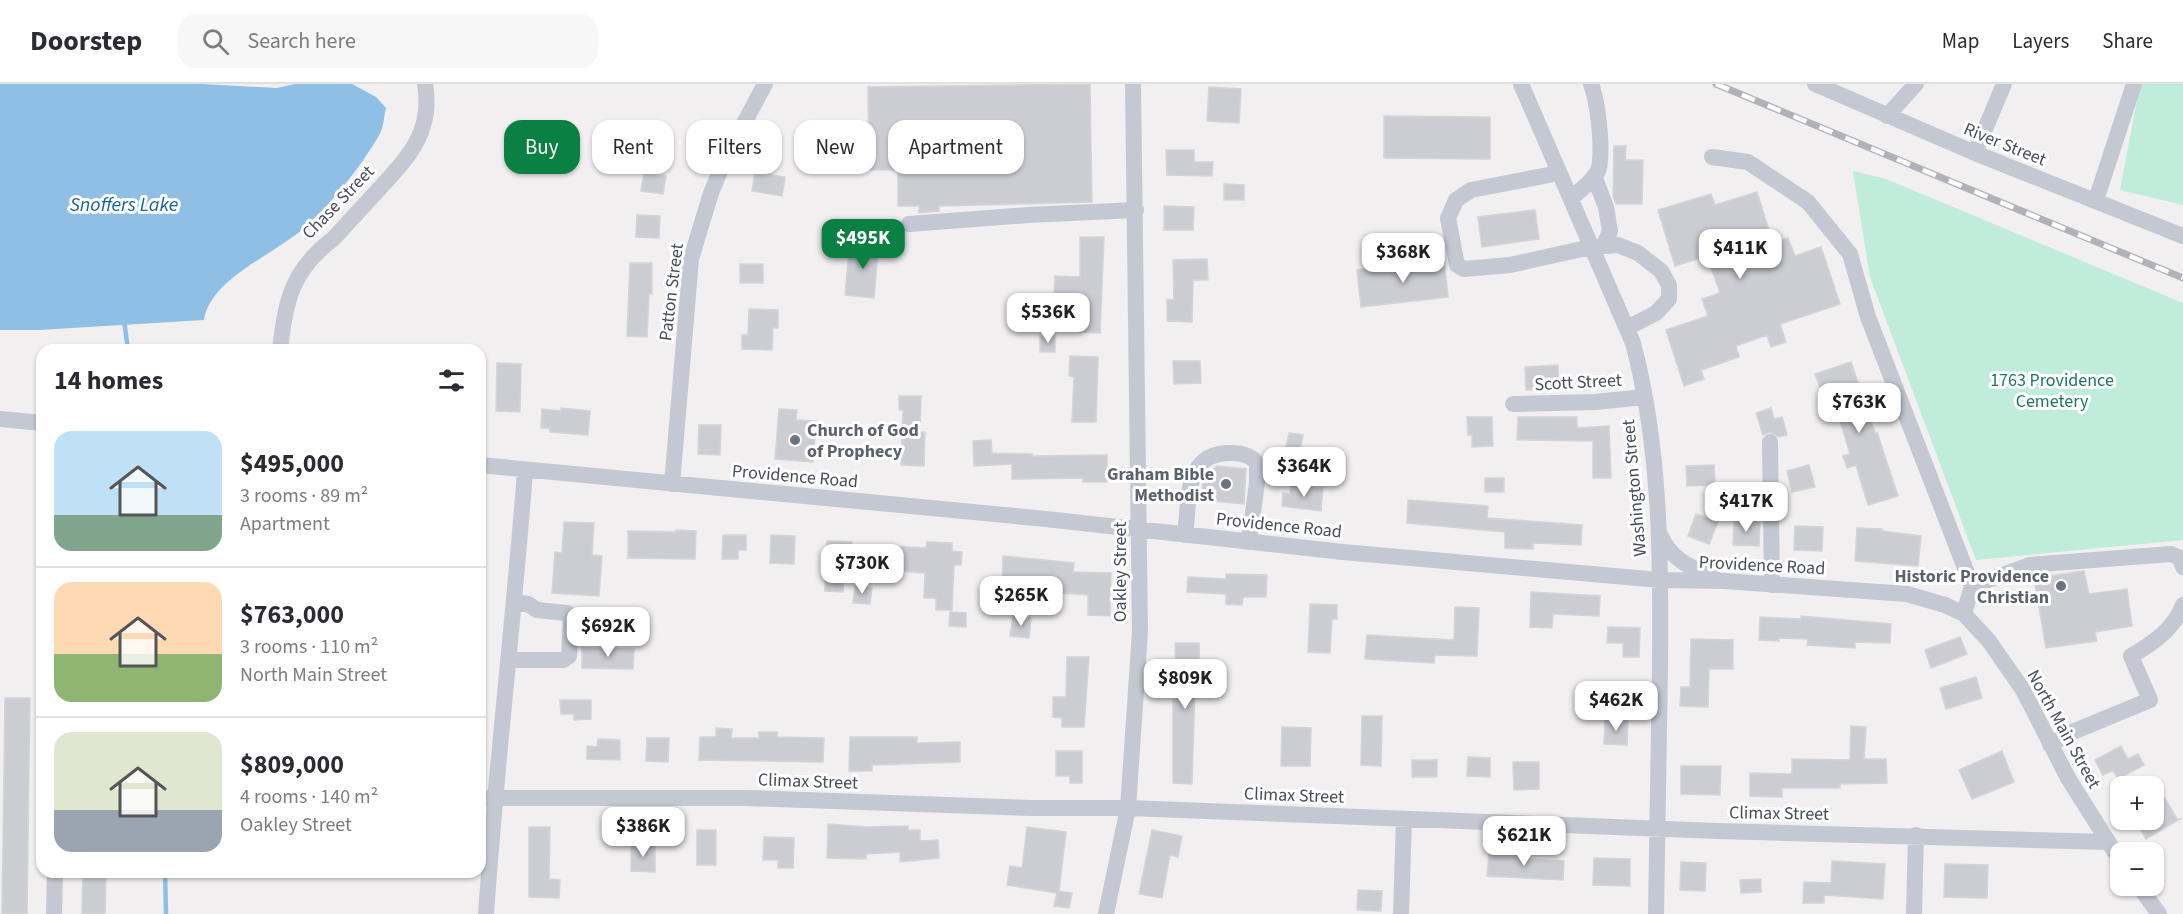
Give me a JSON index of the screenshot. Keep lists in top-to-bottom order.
{
  "streets": {
    "street": [
      "River Street",
      "Chase Street",
      "Patton Street",
      "Scott Street",
      "Providence Road",
      "Washington Street",
      "Oakley Street",
      "North Main Street",
      "Climax Street"
    ]
  },
  "crossings": [
    ["Patton Street", "Providence Road"],
    ["Scott Street", "Washington Street"],
    ["Providence Road", "Washington Street"],
    ["Providence Road", "Oakley Street"],
    ["Providence Road", "North Main Street"],
    ["Washington Street", "Climax Street"],
    ["Oakley Street", "Climax Street"],
    ["North Main Street", "Climax Street"]
  ],
  "water": ["Snoffers Lake"],
  "parks": ["1763 Providence Cemetery"],
  "places": ["Church of God of Prophecy", "Graham Bible Methodist", "Historic Providence Christian"],
  "page": {
    "header": "Doorstep",
    "search": "Search here",
    "nav": ["Map", "Layers", "Share"],
    "chip": [
      "Buy",
      "Rent",
      "Filters",
      "New",
      "Apartment"
    ],
    "price": [
      "$495K",
      "$411K",
      "$368K",
      "$536K",
      "$763K",
      "$364K",
      "$417K",
      "$730K",
      "$265K",
      "$692K",
      "$809K",
      "$462K",
      "$386K",
      "$621K"
    ],
    "heading": "14 homes",
    "list": [
      {
        "name": "$495,000",
        "note": "3 rooms · 89 m² · Apartment"
      },
      {
        "name": "$763,000",
        "note": "3 rooms · 110 m² · North Main Street"
      },
      {
        "name": "$809,000",
        "note": "4 rooms · 140 m² · Oakley Street"
      }
    ],
    "map_buttons": ["+", "−"]
  }
}
